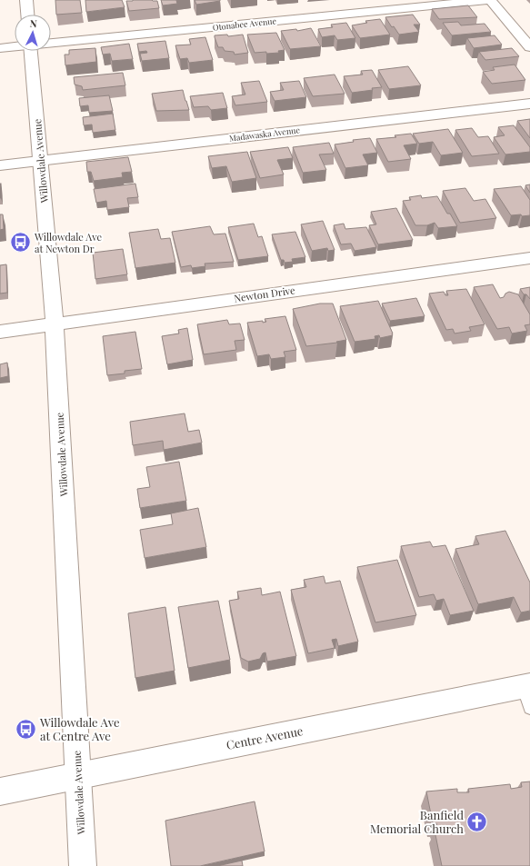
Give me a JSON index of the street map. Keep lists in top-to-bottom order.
{
  "streets": {
    "street": [
      "Otonabee Avenue",
      "Madawaska Avenue",
      "Willowdale Avenue",
      "Newton Drive",
      "Centre Avenue"
    ]
  },
  "crossings": [
    ["Madawaska Avenue", "Willowdale Avenue"],
    ["Willowdale Avenue", "Newton Drive"],
    ["Willowdale Avenue", "Centre Avenue"]
  ],
  "places": {
    "bus stop": ["Willowdale Ave at Newton Dr", "Willowdale Ave at Centre Ave"],
    "church": ["Banfield Memorial Church"]
  },
  "north": "top"
}
